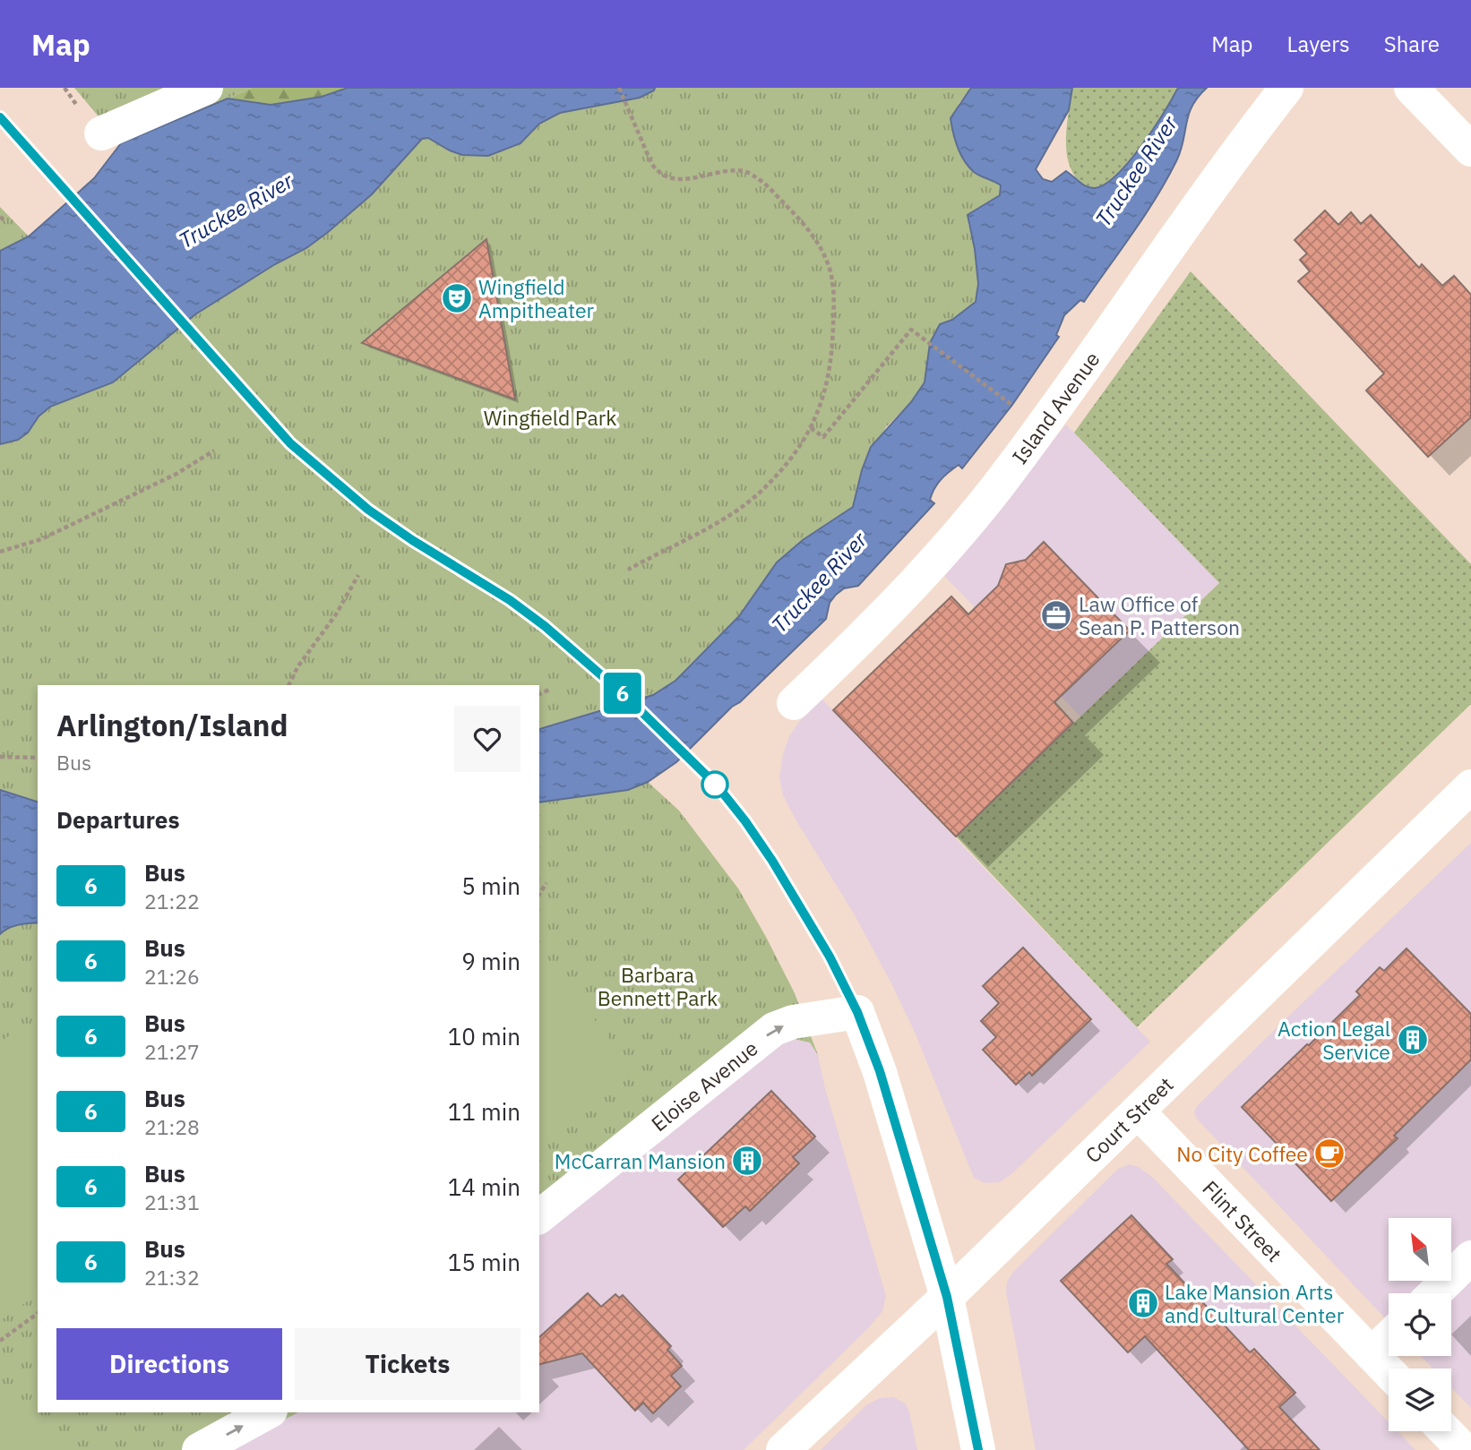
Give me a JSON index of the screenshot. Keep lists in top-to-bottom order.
{
  "streets": {
    "street": [
      "Island Avenue",
      "Eloise Avenue",
      "Court Street",
      "Flint Street"
    ]
  },
  "crossings": [
    ["Eloise Avenue", "Court Street"],
    ["Court Street", "Flint Street"]
  ],
  "water": ["Truckee River"],
  "parks": ["Wingfield Park", "Barbara Bennett Park"],
  "places": {
    "theatre": ["Wingfield Ampitheater"],
    "office": ["Law Office of Sean P. Patterson"],
    "building": ["Action Legal Service", "McCarran Mansion", "Lake Mansion Arts and Cultural Center"],
    "cafe": ["No City Coffee"]
  },
  "lines": ["bus line 6"],
  "north": "top left",
  "page": {
    "header": "Map",
    "nav": ["Map", "Layers", "Share"],
    "on_map": "6",
    "heading": [
      ["Arlington/Island", "Bus"],
      "Departures"
    ],
    "list": [
      {
        "mark": "6",
        "name": "Bus",
        "note": "21:22",
        "value": "5 min"
      },
      {
        "mark": "6",
        "name": "Bus",
        "note": "21:26",
        "value": "9 min"
      },
      {
        "mark": "6",
        "name": "Bus",
        "note": "21:27",
        "value": "10 min"
      },
      {
        "mark": "6",
        "name": "Bus",
        "note": "21:28",
        "value": "11 min"
      },
      {
        "mark": "6",
        "name": "Bus",
        "note": "21:31",
        "value": "14 min"
      },
      {
        "mark": "6",
        "name": "Bus",
        "note": "21:32",
        "value": "15 min"
      }
    ],
    "buttons": ["Directions", "Tickets"]
  }
}
